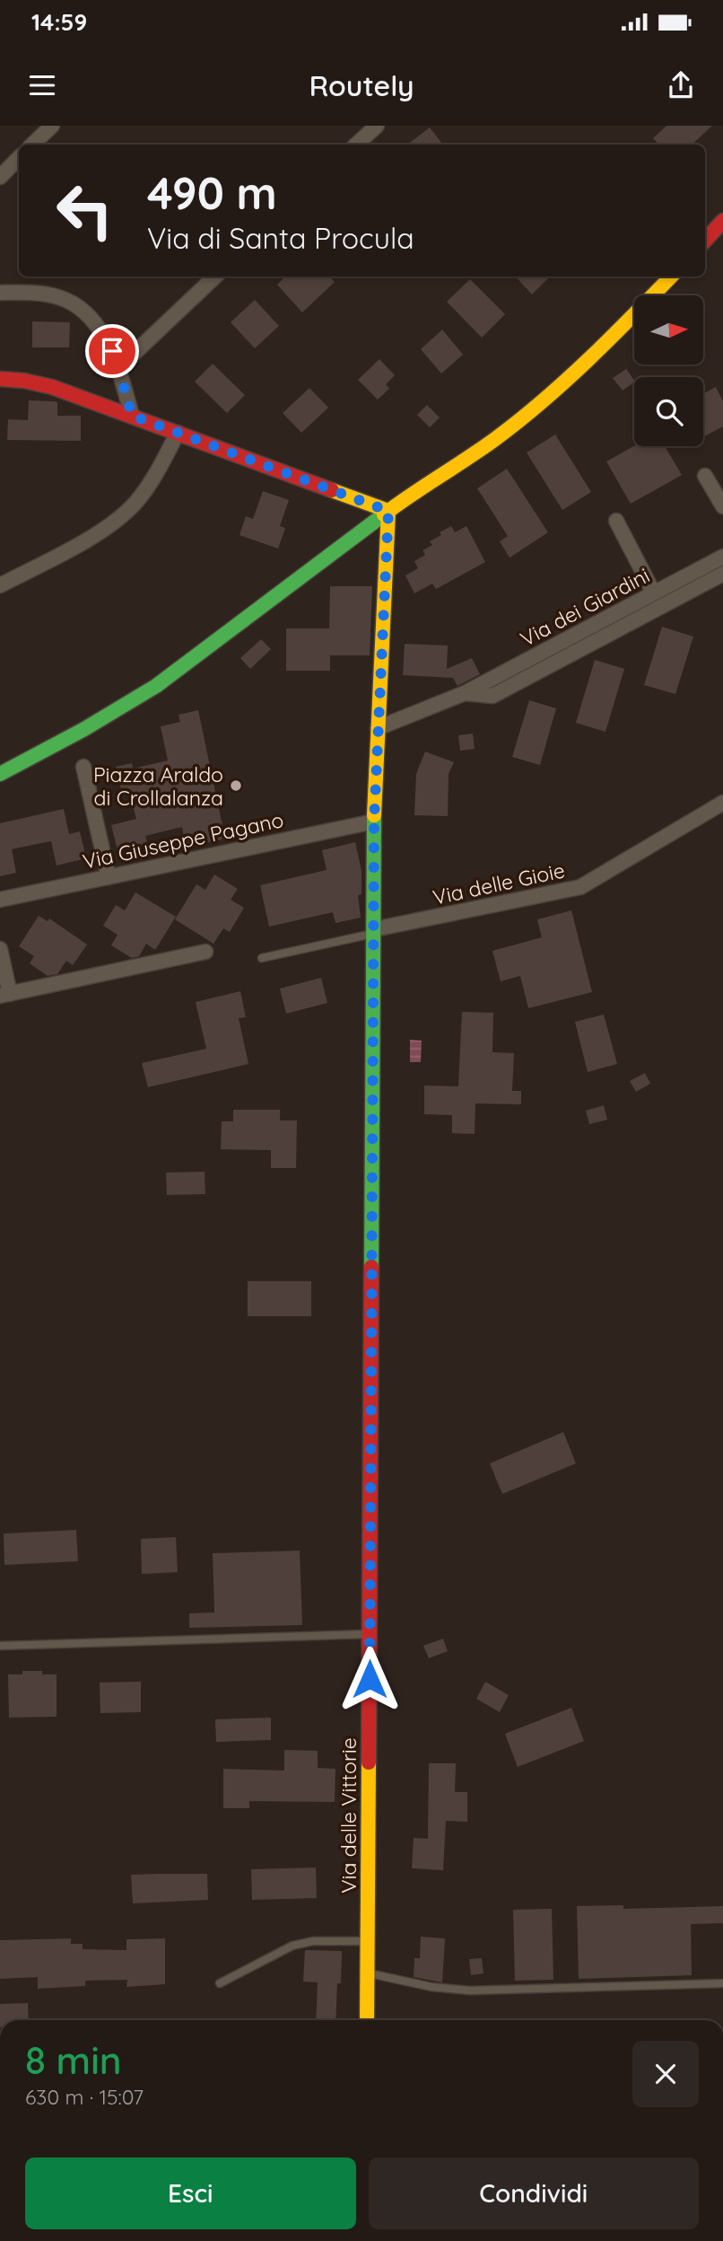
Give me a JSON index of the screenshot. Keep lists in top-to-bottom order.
{
  "streets": {
    "street": [
      "Via dei Giardini",
      "Via Giuseppe Pagano",
      "Via delle Gioie",
      "Via delle Vittorie"
    ]
  },
  "crossings": [
    ["Via dei Giardini", "Via delle Vittorie"],
    ["Via Giuseppe Pagano", "Via delle Vittorie"],
    ["Via delle Gioie", "Via delle Vittorie"]
  ],
  "places": ["Piazza Araldo di Crollalanza"],
  "north": "right",
  "page": {
    "status": "14:59",
    "header": "Routely",
    "turn": ["490 m", "Via di Santa Procula"],
    "heading": ["8 min", "630 m · 15:07"],
    "buttons": ["Esci", "Condividi"]
  }
}
